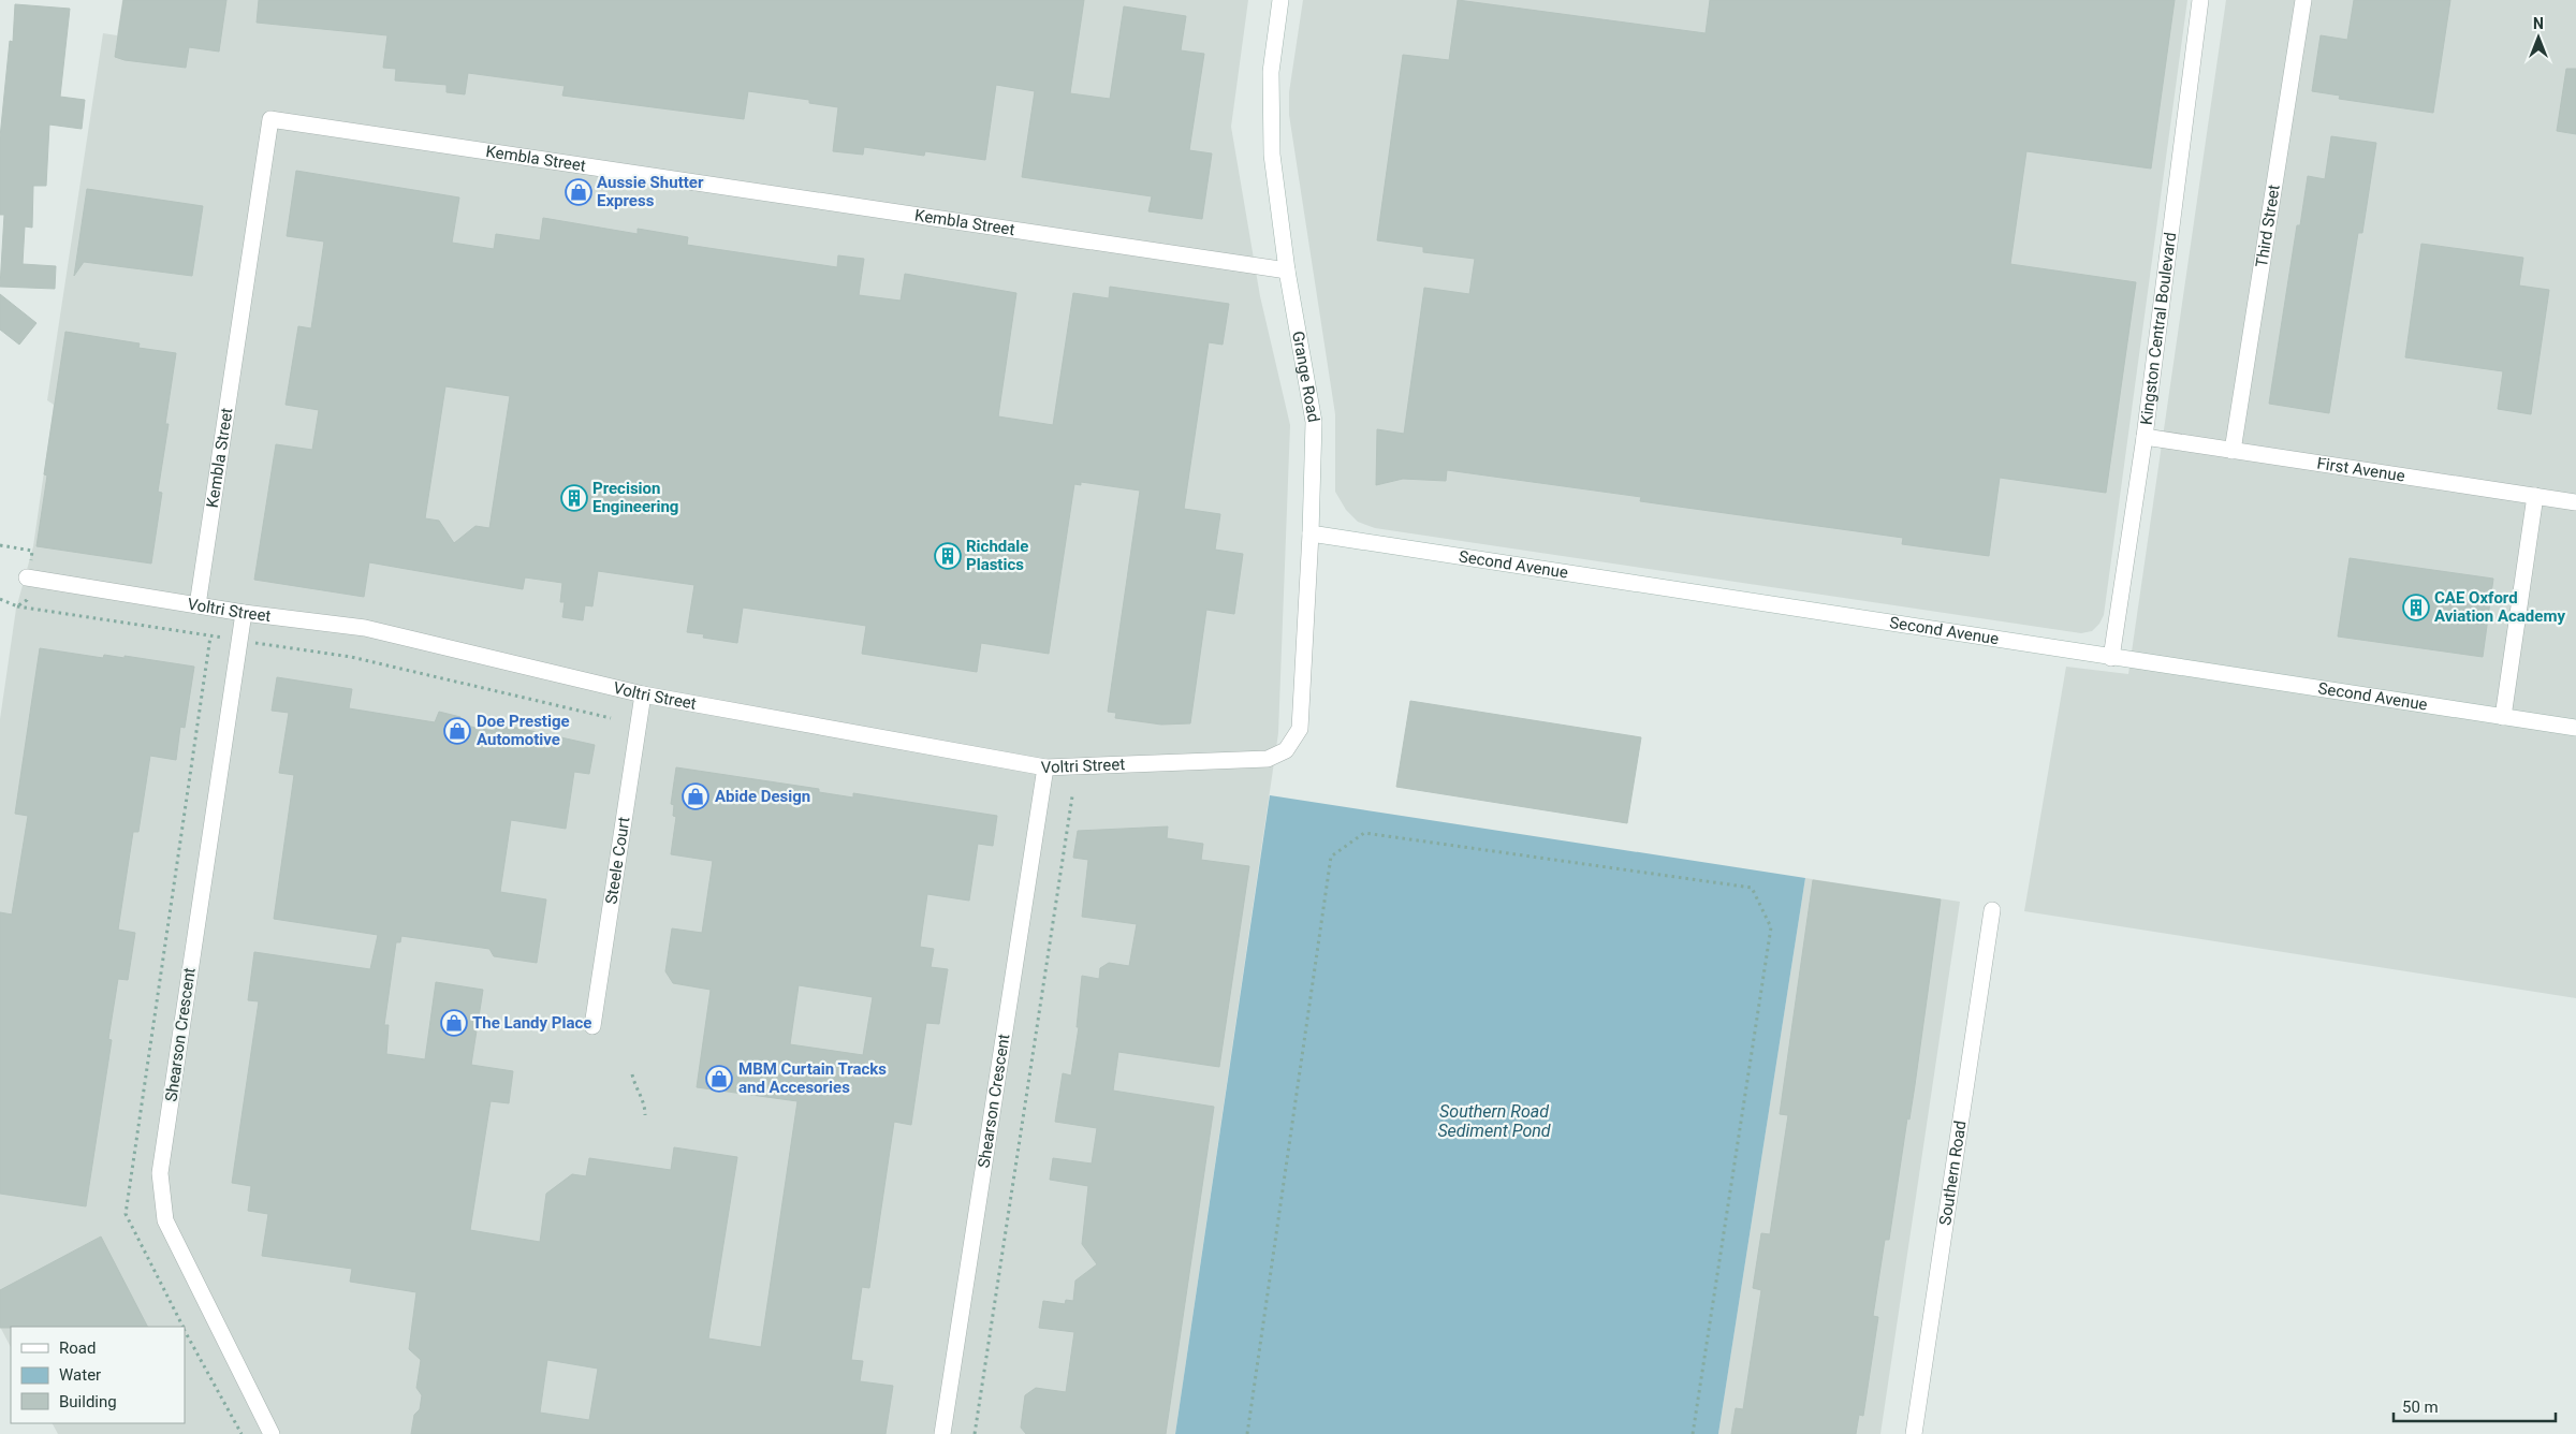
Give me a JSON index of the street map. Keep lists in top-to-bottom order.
{
  "streets": {
    "street": [
      "Kembla Street",
      "Third Street",
      "Kingston Central Boulevard",
      "Grange Road",
      "First Avenue",
      "Second Avenue",
      "Voltri Street",
      "Steele Court",
      "Shearson Crescent",
      "Southern Road"
    ]
  },
  "crossings": [
    ["Kembla Street", "Grange Road"],
    ["Kembla Street", "Voltri Street"],
    ["Third Street", "First Avenue"],
    ["Kingston Central Boulevard", "First Avenue"],
    ["Kingston Central Boulevard", "Second Avenue"],
    ["Grange Road", "Second Avenue"],
    ["Grange Road", "Voltri Street"],
    ["Voltri Street", "Steele Court"],
    ["Voltri Street", "Shearson Crescent"]
  ],
  "water": ["Southern Road Sediment Pond"],
  "places": {
    "shop": [
      "Aussie Shutter Express",
      "Doe Prestige Automotive",
      "Abide Design",
      "The Landy Place",
      "MBM Curtain Tracks and Accesories"
    ],
    "building": ["Precision Engineering", "Richdale Plastics", "CAE Oxford Aviation Academy"]
  },
  "legend": ["Road", "Water", "Building"],
  "scale_bar": "50 m",
  "north": "top"
}
